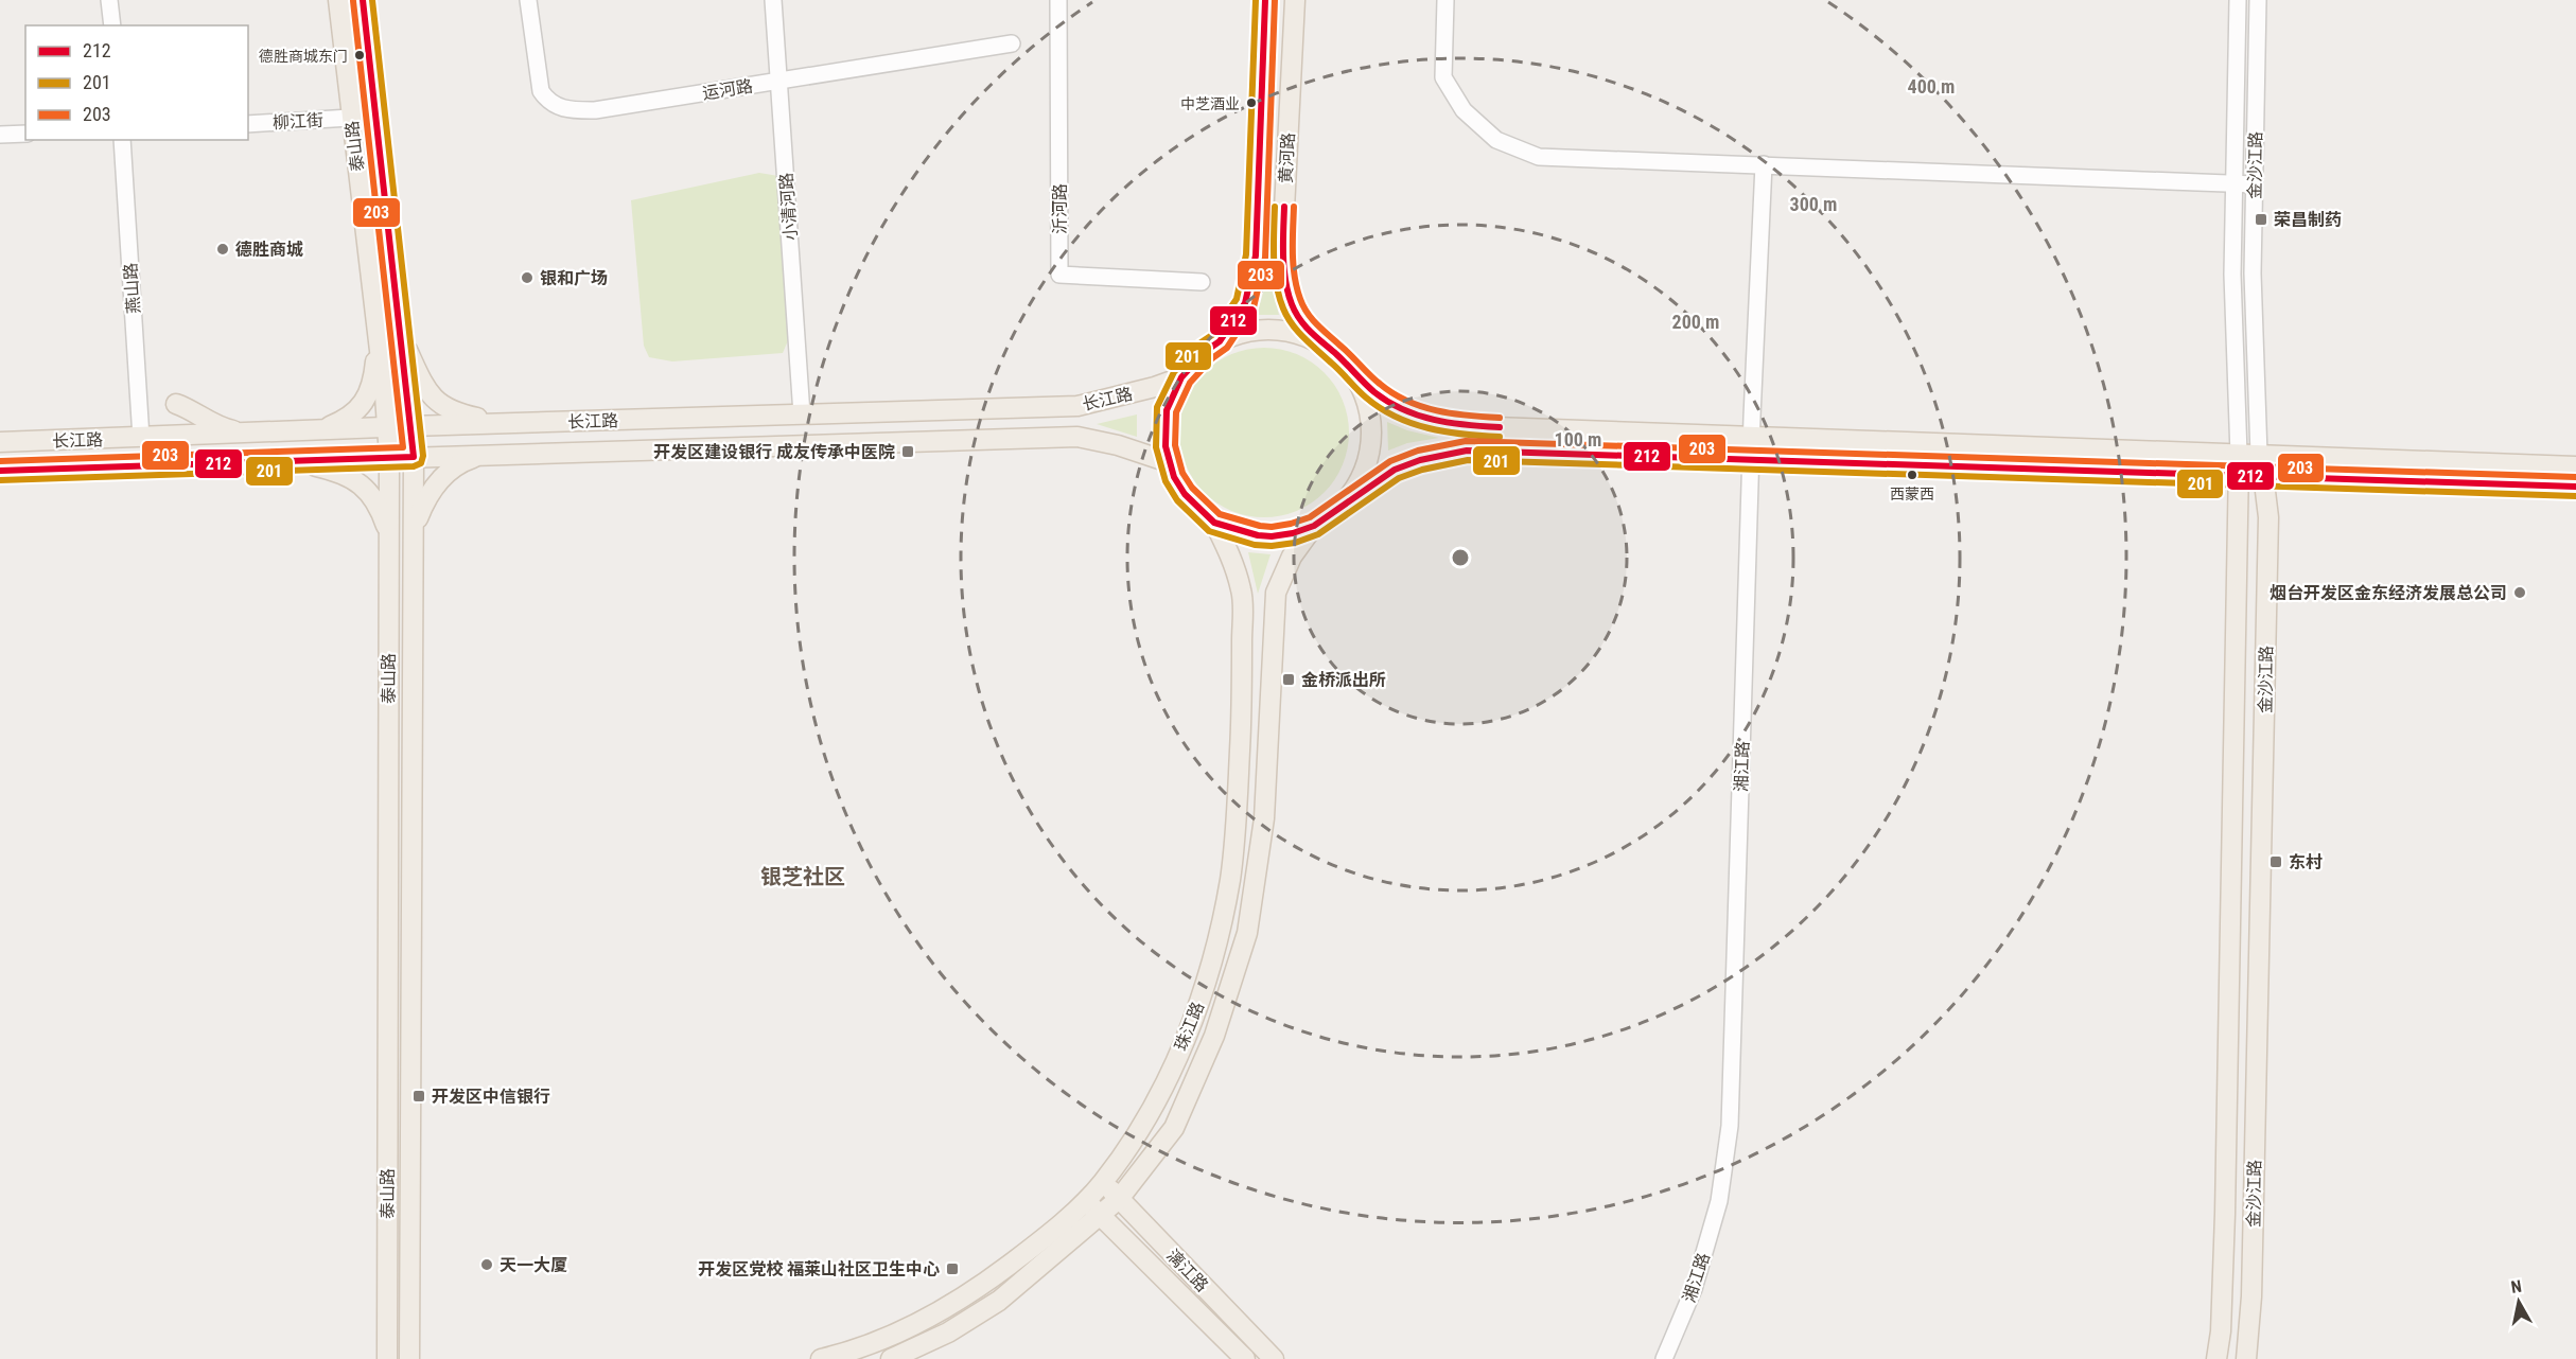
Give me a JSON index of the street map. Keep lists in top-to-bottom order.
{
  "streets": {
    "main road": [
      "泰山路",
      "黄河路",
      "金沙江路",
      "长江路",
      "珠江路",
      "漓江路"
    ],
    "street": [
      "运河路",
      "柳江街",
      "小清河路",
      "沂河路",
      "燕山路",
      "湘江路"
    ]
  },
  "crossings": [
    ["运河路", "小清河路"],
    ["柳江街", "泰山路"],
    ["泰山路", "长江路"],
    ["黄河路", "长江路"],
    ["黄河路", "珠江路"],
    ["小清河路", "长江路"],
    ["燕山路", "长江路"],
    ["长江路", "珠江路"],
    ["珠江路", "漓江路"]
  ],
  "districts": ["银芝社区"],
  "places": {
    "other": [
      "德胜商城东门",
      "中芝酒业",
      "德胜商城",
      "银和广场",
      "西蒙西",
      "烟台开发区金东经济发展总公司",
      "天一大厦"
    ],
    "transit": [
      "荣昌制药",
      "开发区建设银行 成友传承中医院",
      "金桥派出所",
      "东村",
      "开发区中信银行",
      "开发区党校 福莱山社区卫生中心"
    ]
  },
  "lines": ["transit line 212", "transit line 201", "transit line 203"],
  "legend": ["212", "201", "203"],
  "north": "top",
  "rings": [
    "400 m",
    "300 m",
    "200 m",
    "100 m"
  ]
}
